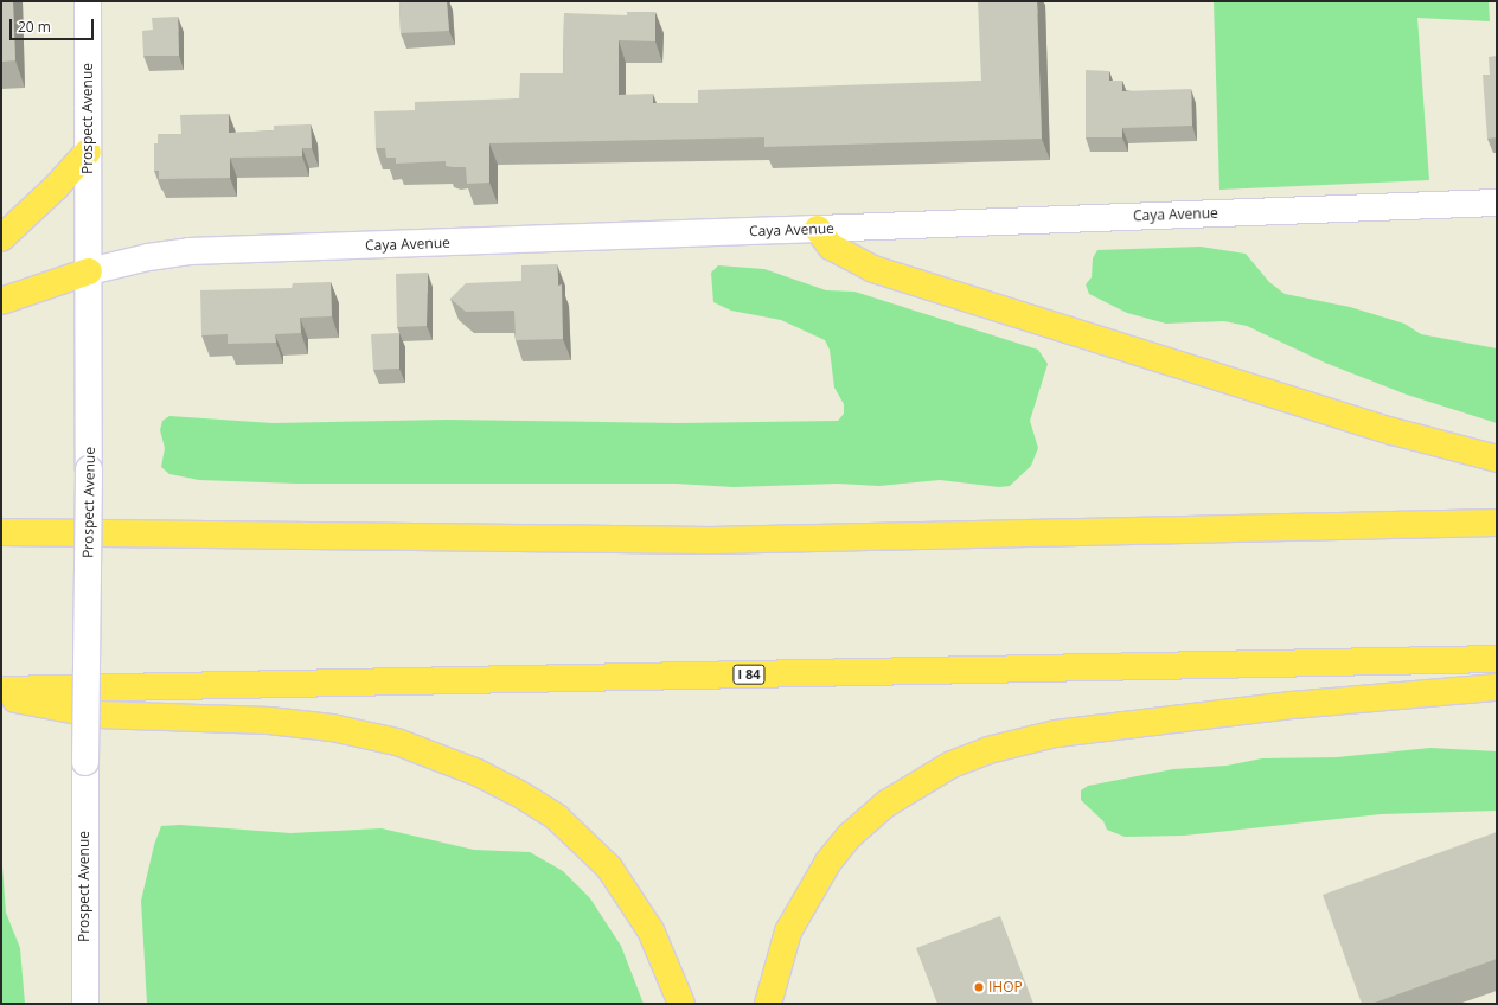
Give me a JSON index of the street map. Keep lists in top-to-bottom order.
{
  "streets": {
    "highway": ["I 84"],
    "main road": ["Prospect Avenue", "Caya Avenue"]
  },
  "crossings": [
    ["Prospect Avenue", "Caya Avenue"]
  ],
  "places": ["IHOP"],
  "scale_bar": "20 m"
}
